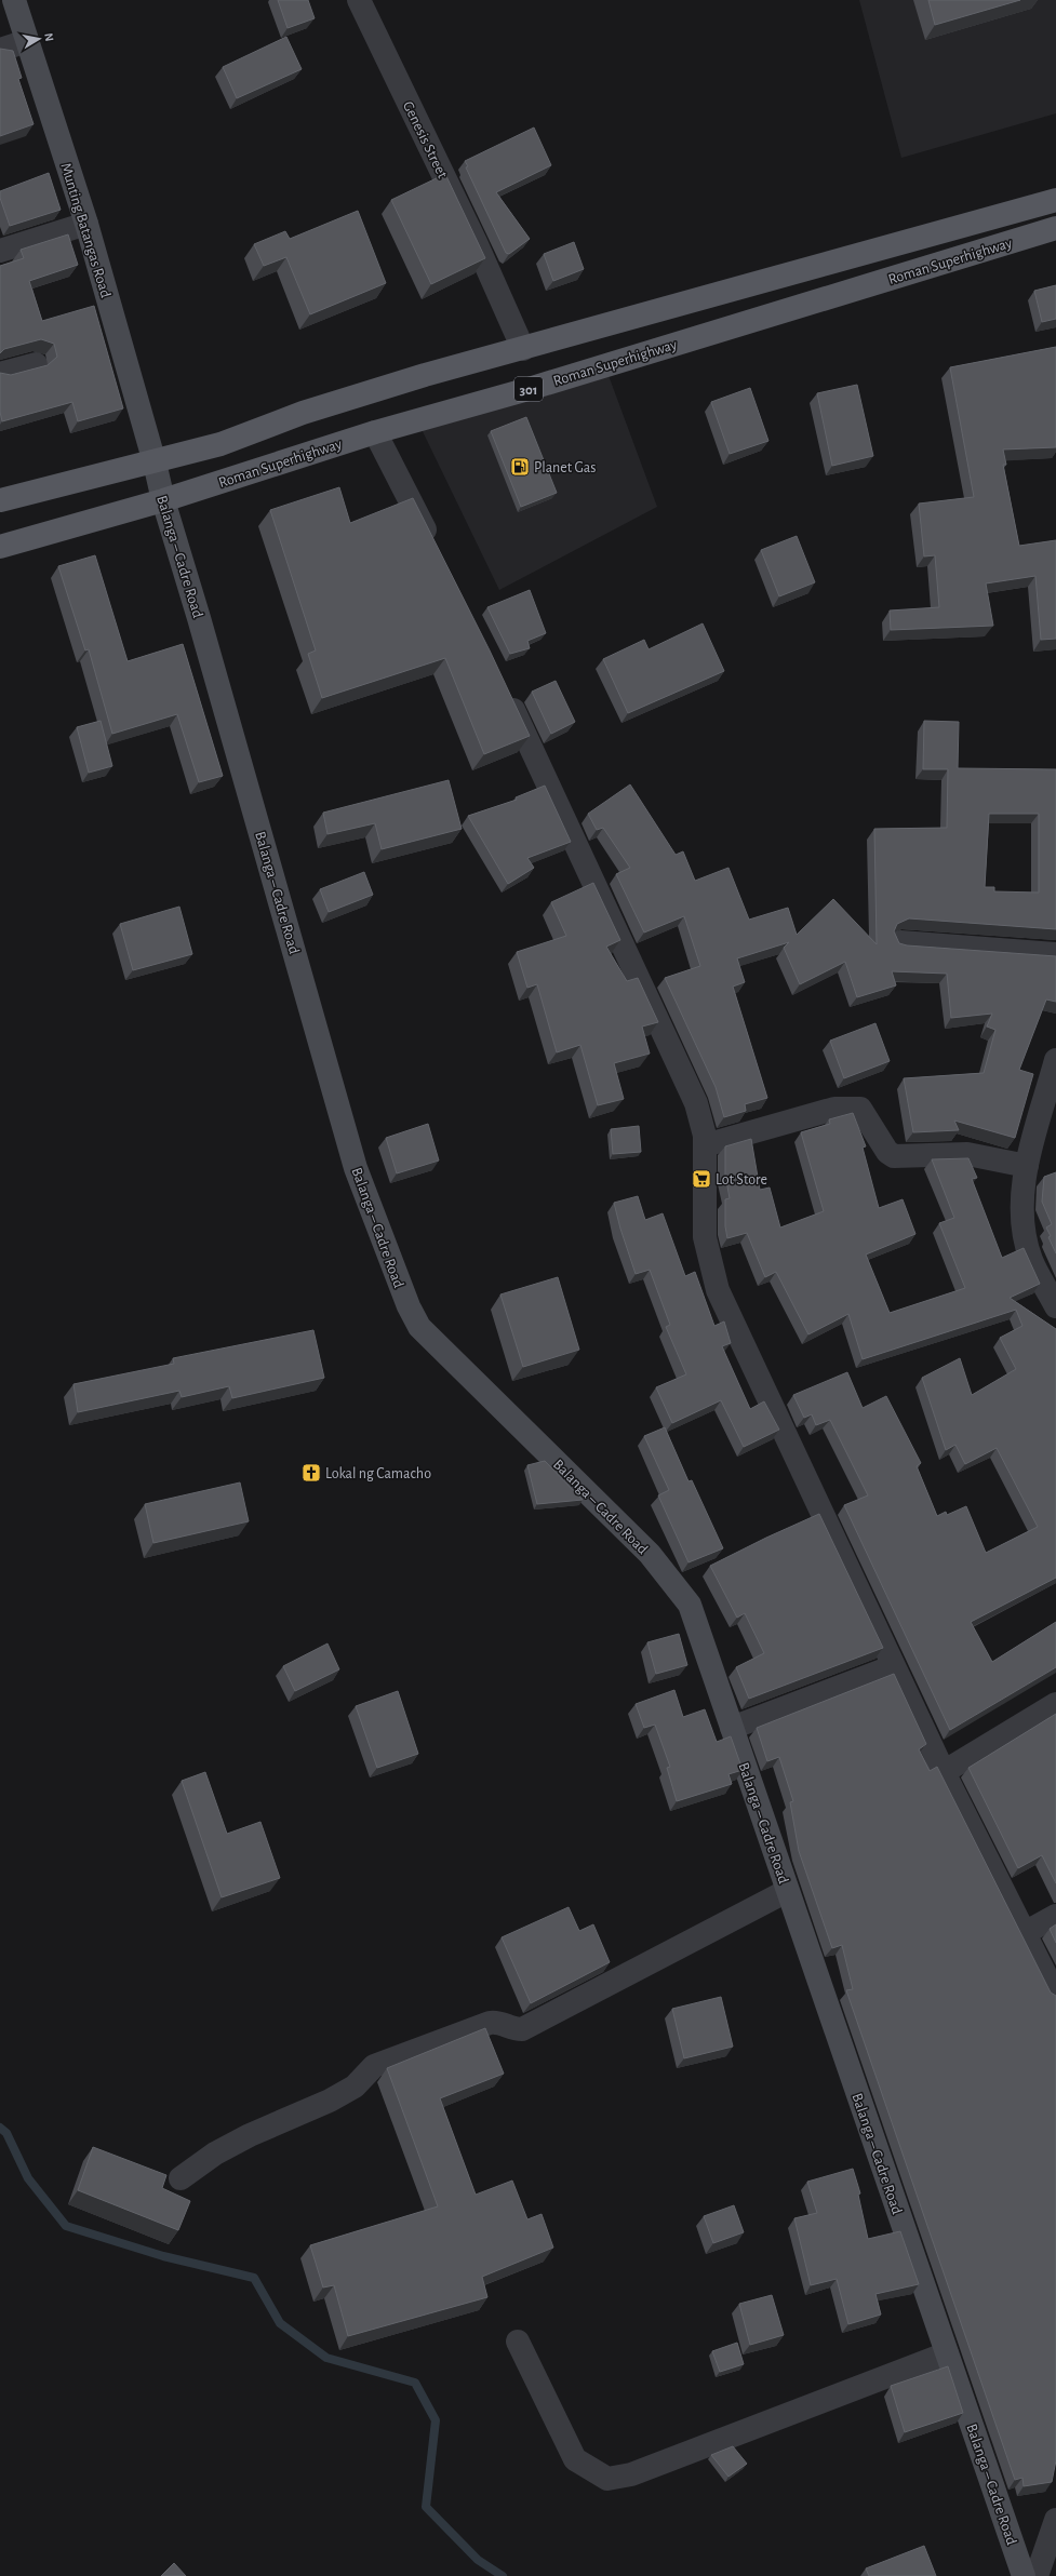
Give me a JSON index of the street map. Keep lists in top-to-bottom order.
{
  "streets": {
    "main road": ["Roman Superhighway", "301"],
    "street": ["Genesis Street", "Munting Batangas Road", "Balanga – Cadre Road"]
  },
  "crossings": [
    ["Genesis Street", "Roman Superhighway"],
    ["Munting Batangas Road", "Roman Superhighway"],
    ["Munting Batangas Road", "Balanga – Cadre Road"],
    ["Roman Superhighway", "Balanga – Cadre Road"]
  ],
  "places": {
    "fuel station": ["Planet Gas"],
    "supermarket": ["Lot Store"],
    "church": ["Lokal ng Camacho"]
  },
  "north": "right"
}
